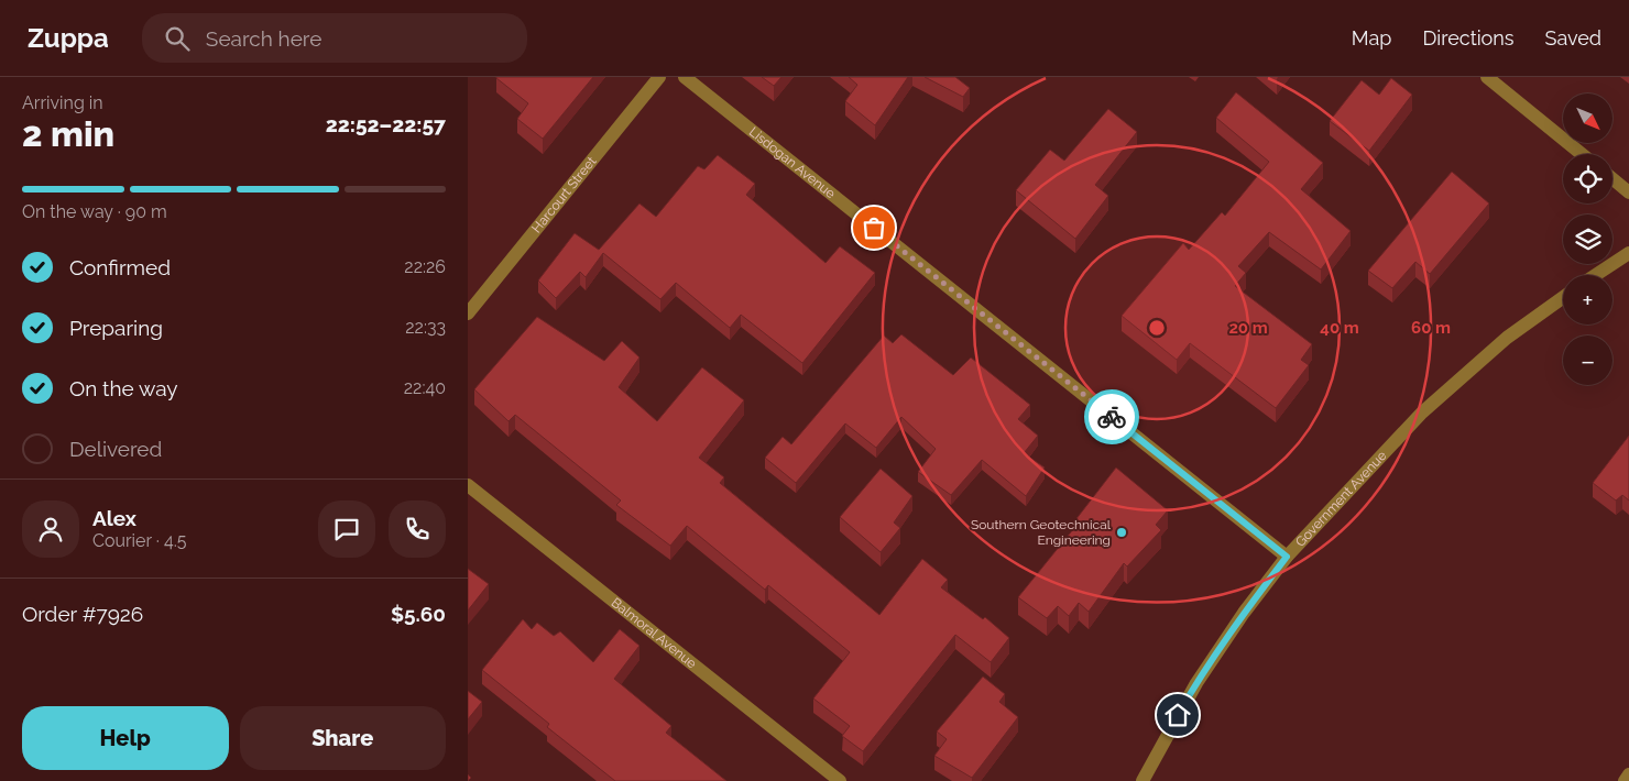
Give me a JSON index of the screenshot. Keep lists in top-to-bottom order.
{
  "streets": {
    "street": [
      "Lisdogan Avenue",
      "Harcourt Street",
      "Government Avenue",
      "Balmoral Avenue"
    ]
  },
  "crossings": [
    ["Lisdogan Avenue", "Government Avenue"]
  ],
  "places": ["Southern Geotechnical Engineering"],
  "north": "bottom right",
  "page": {
    "header": "Zuppa",
    "search": "Search here",
    "nav": ["Map", "Directions", "Saved"],
    "heading": ["2 min", "Arriving in", "22:52–22:57"],
    "panel": [
      "Alex",
      "Courier · 4.5",
      "Order #7926",
      "$5.60"
    ],
    "map_buttons": ["+", "−"],
    "bar": "On the way · 90 m",
    "list": [
      ["Confirmed", "22:26"],
      ["Preparing", "22:33"],
      ["On the way", "22:40"],
      "Delivered"
    ],
    "buttons": ["Help", "Share"]
  },
  "rings": ["20 m", "40 m", "60 m"]
}
